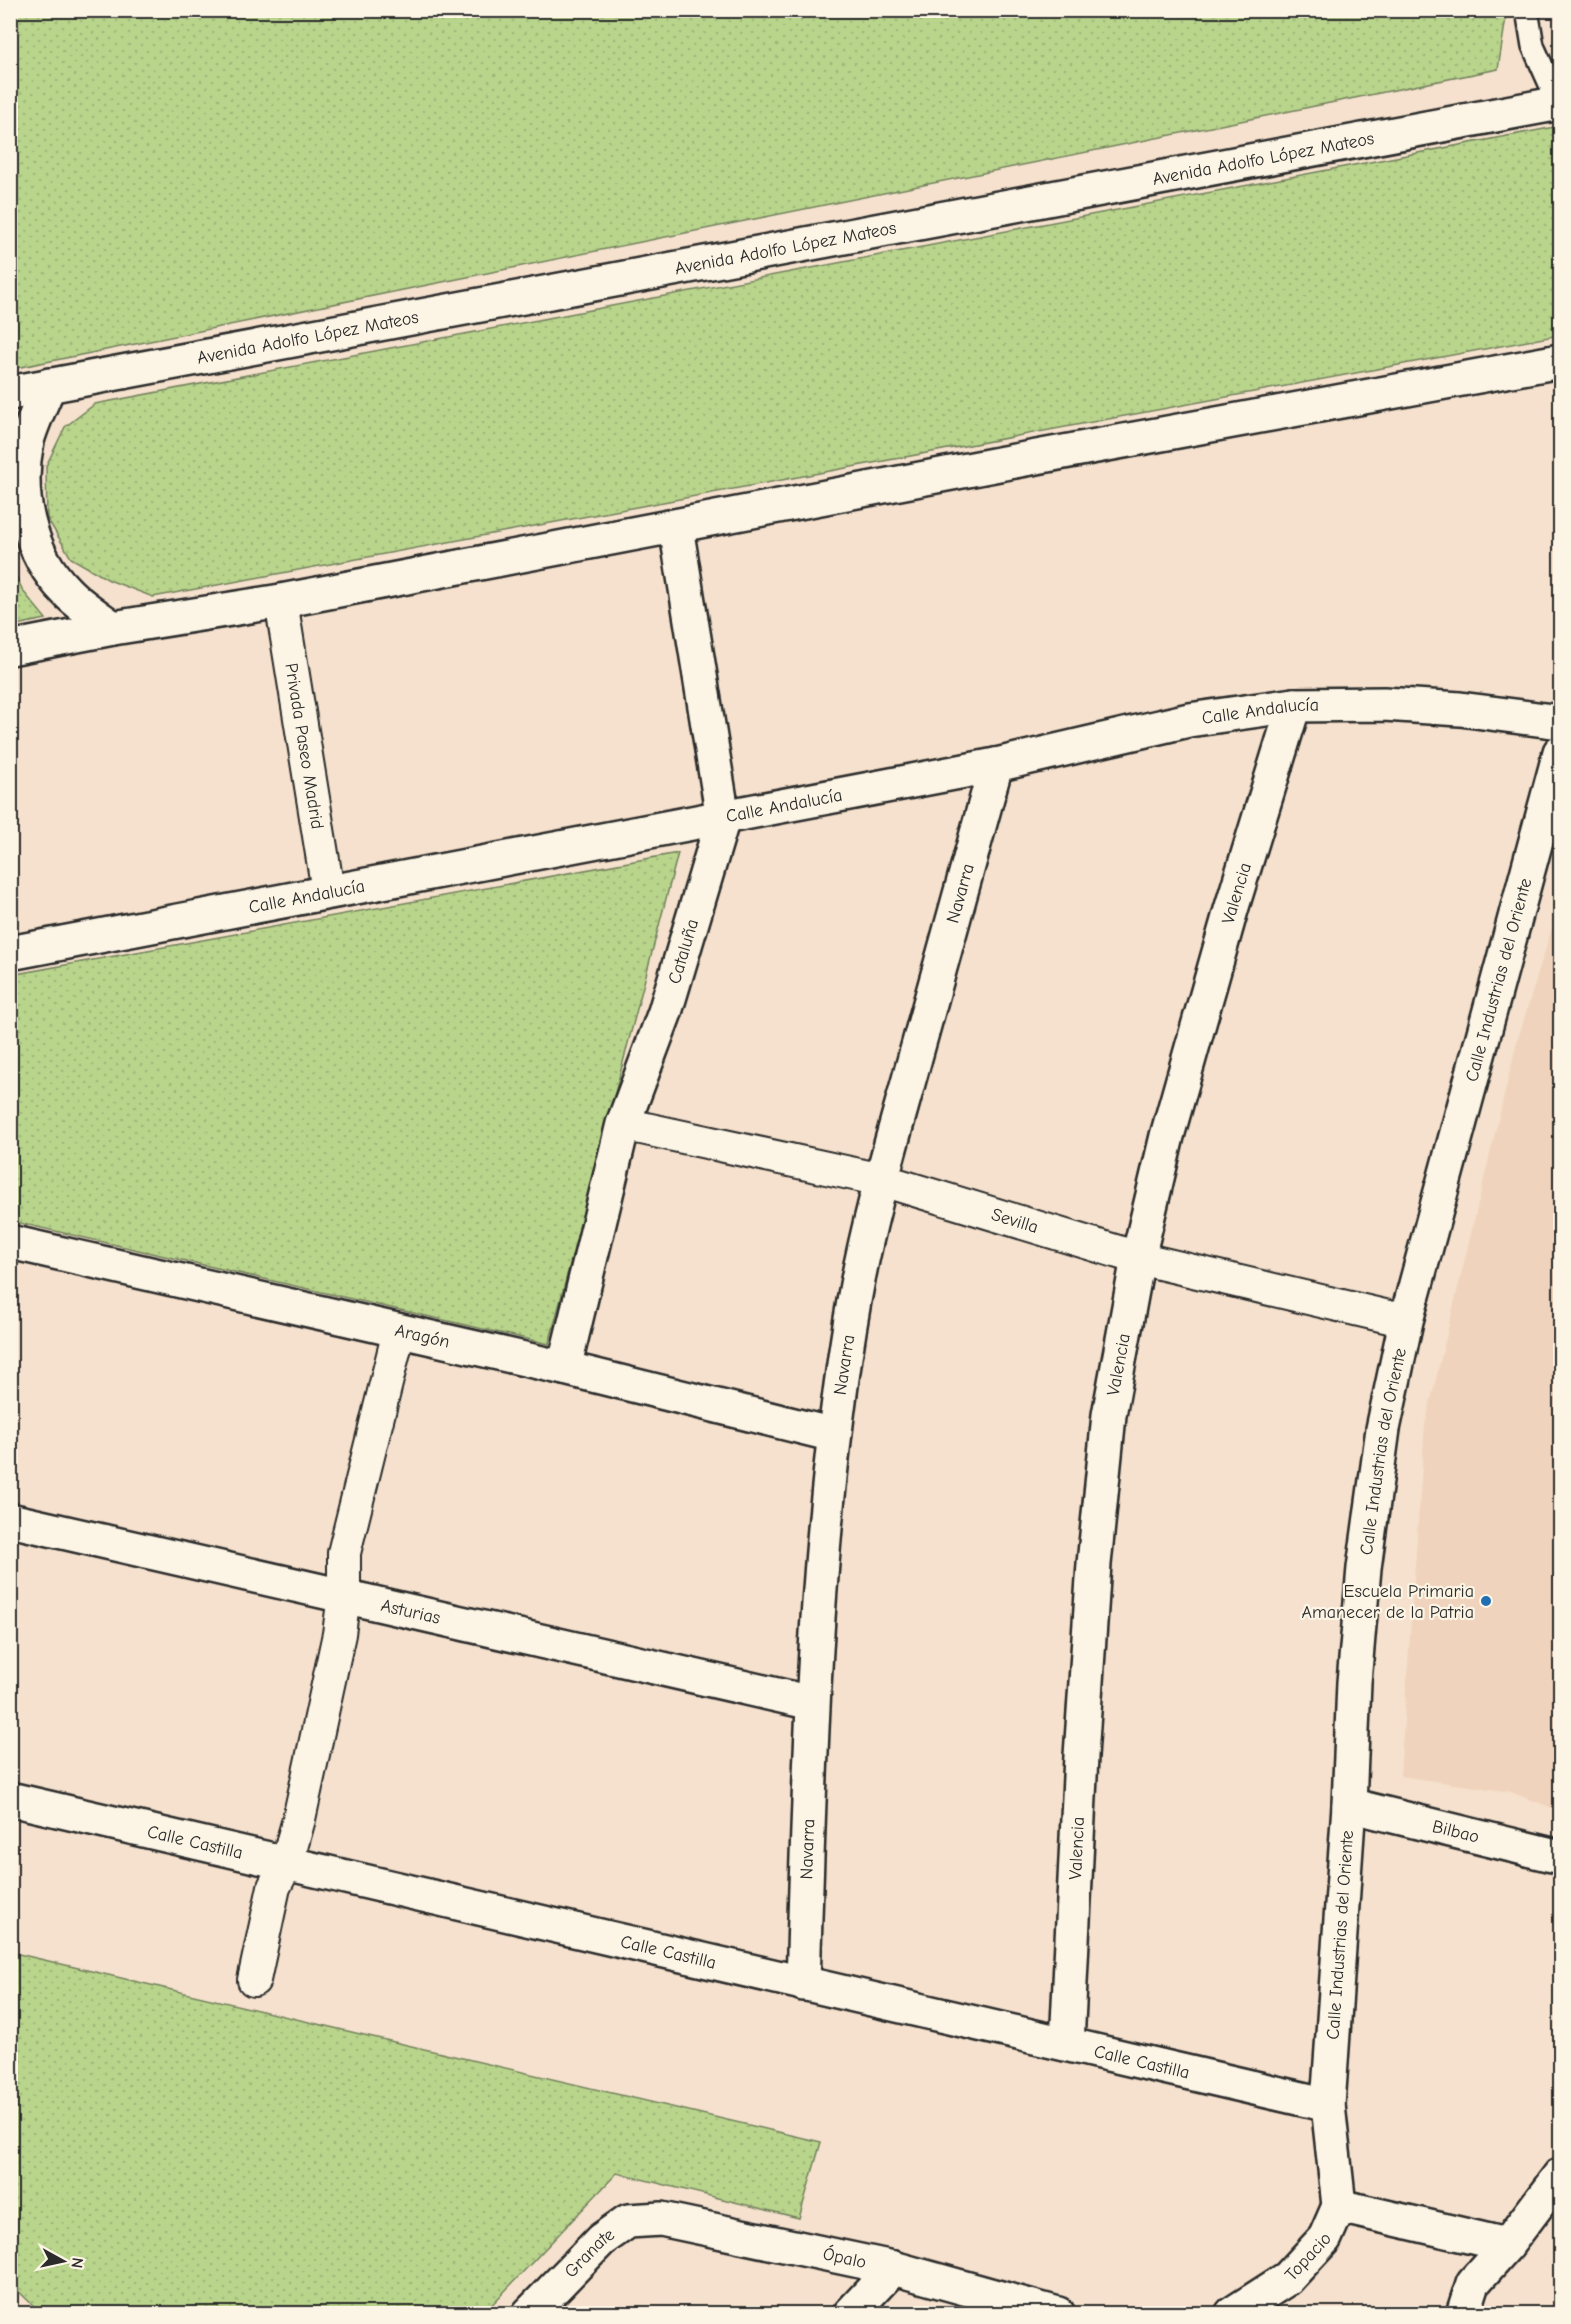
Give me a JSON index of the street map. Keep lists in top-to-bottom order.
{
  "streets": {
    "street": [
      "Avenida Adolfo López Mateos",
      "Calle Andalucía",
      "Privada Paseo Madrid",
      "Valencia",
      "Navarra",
      "Cataluña",
      "Calle Industrias del Oriente",
      "Sevilla",
      "Aragón",
      "Asturias",
      "Bilbao",
      "Calle Castilla",
      "Granate",
      "Topacio",
      "Ópalo"
    ]
  },
  "crossings": [
    ["Calle Andalucía", "Privada Paseo Madrid"],
    ["Calle Andalucía", "Valencia"],
    ["Calle Andalucía", "Navarra"],
    ["Calle Andalucía", "Cataluña"],
    ["Valencia", "Sevilla"],
    ["Valencia", "Calle Castilla"],
    ["Navarra", "Sevilla"],
    ["Navarra", "Aragón"],
    ["Navarra", "Asturias"],
    ["Navarra", "Calle Castilla"],
    ["Cataluña", "Sevilla"],
    ["Cataluña", "Aragón"],
    ["Calle Industrias del Oriente", "Sevilla"],
    ["Calle Industrias del Oriente", "Bilbao"],
    ["Calle Industrias del Oriente", "Calle Castilla"],
    ["Calle Industrias del Oriente", "Topacio"],
    ["Granate", "Ópalo"]
  ],
  "places": ["Escuela Primaria Amanecer de la Patria"],
  "north": "right"
}
